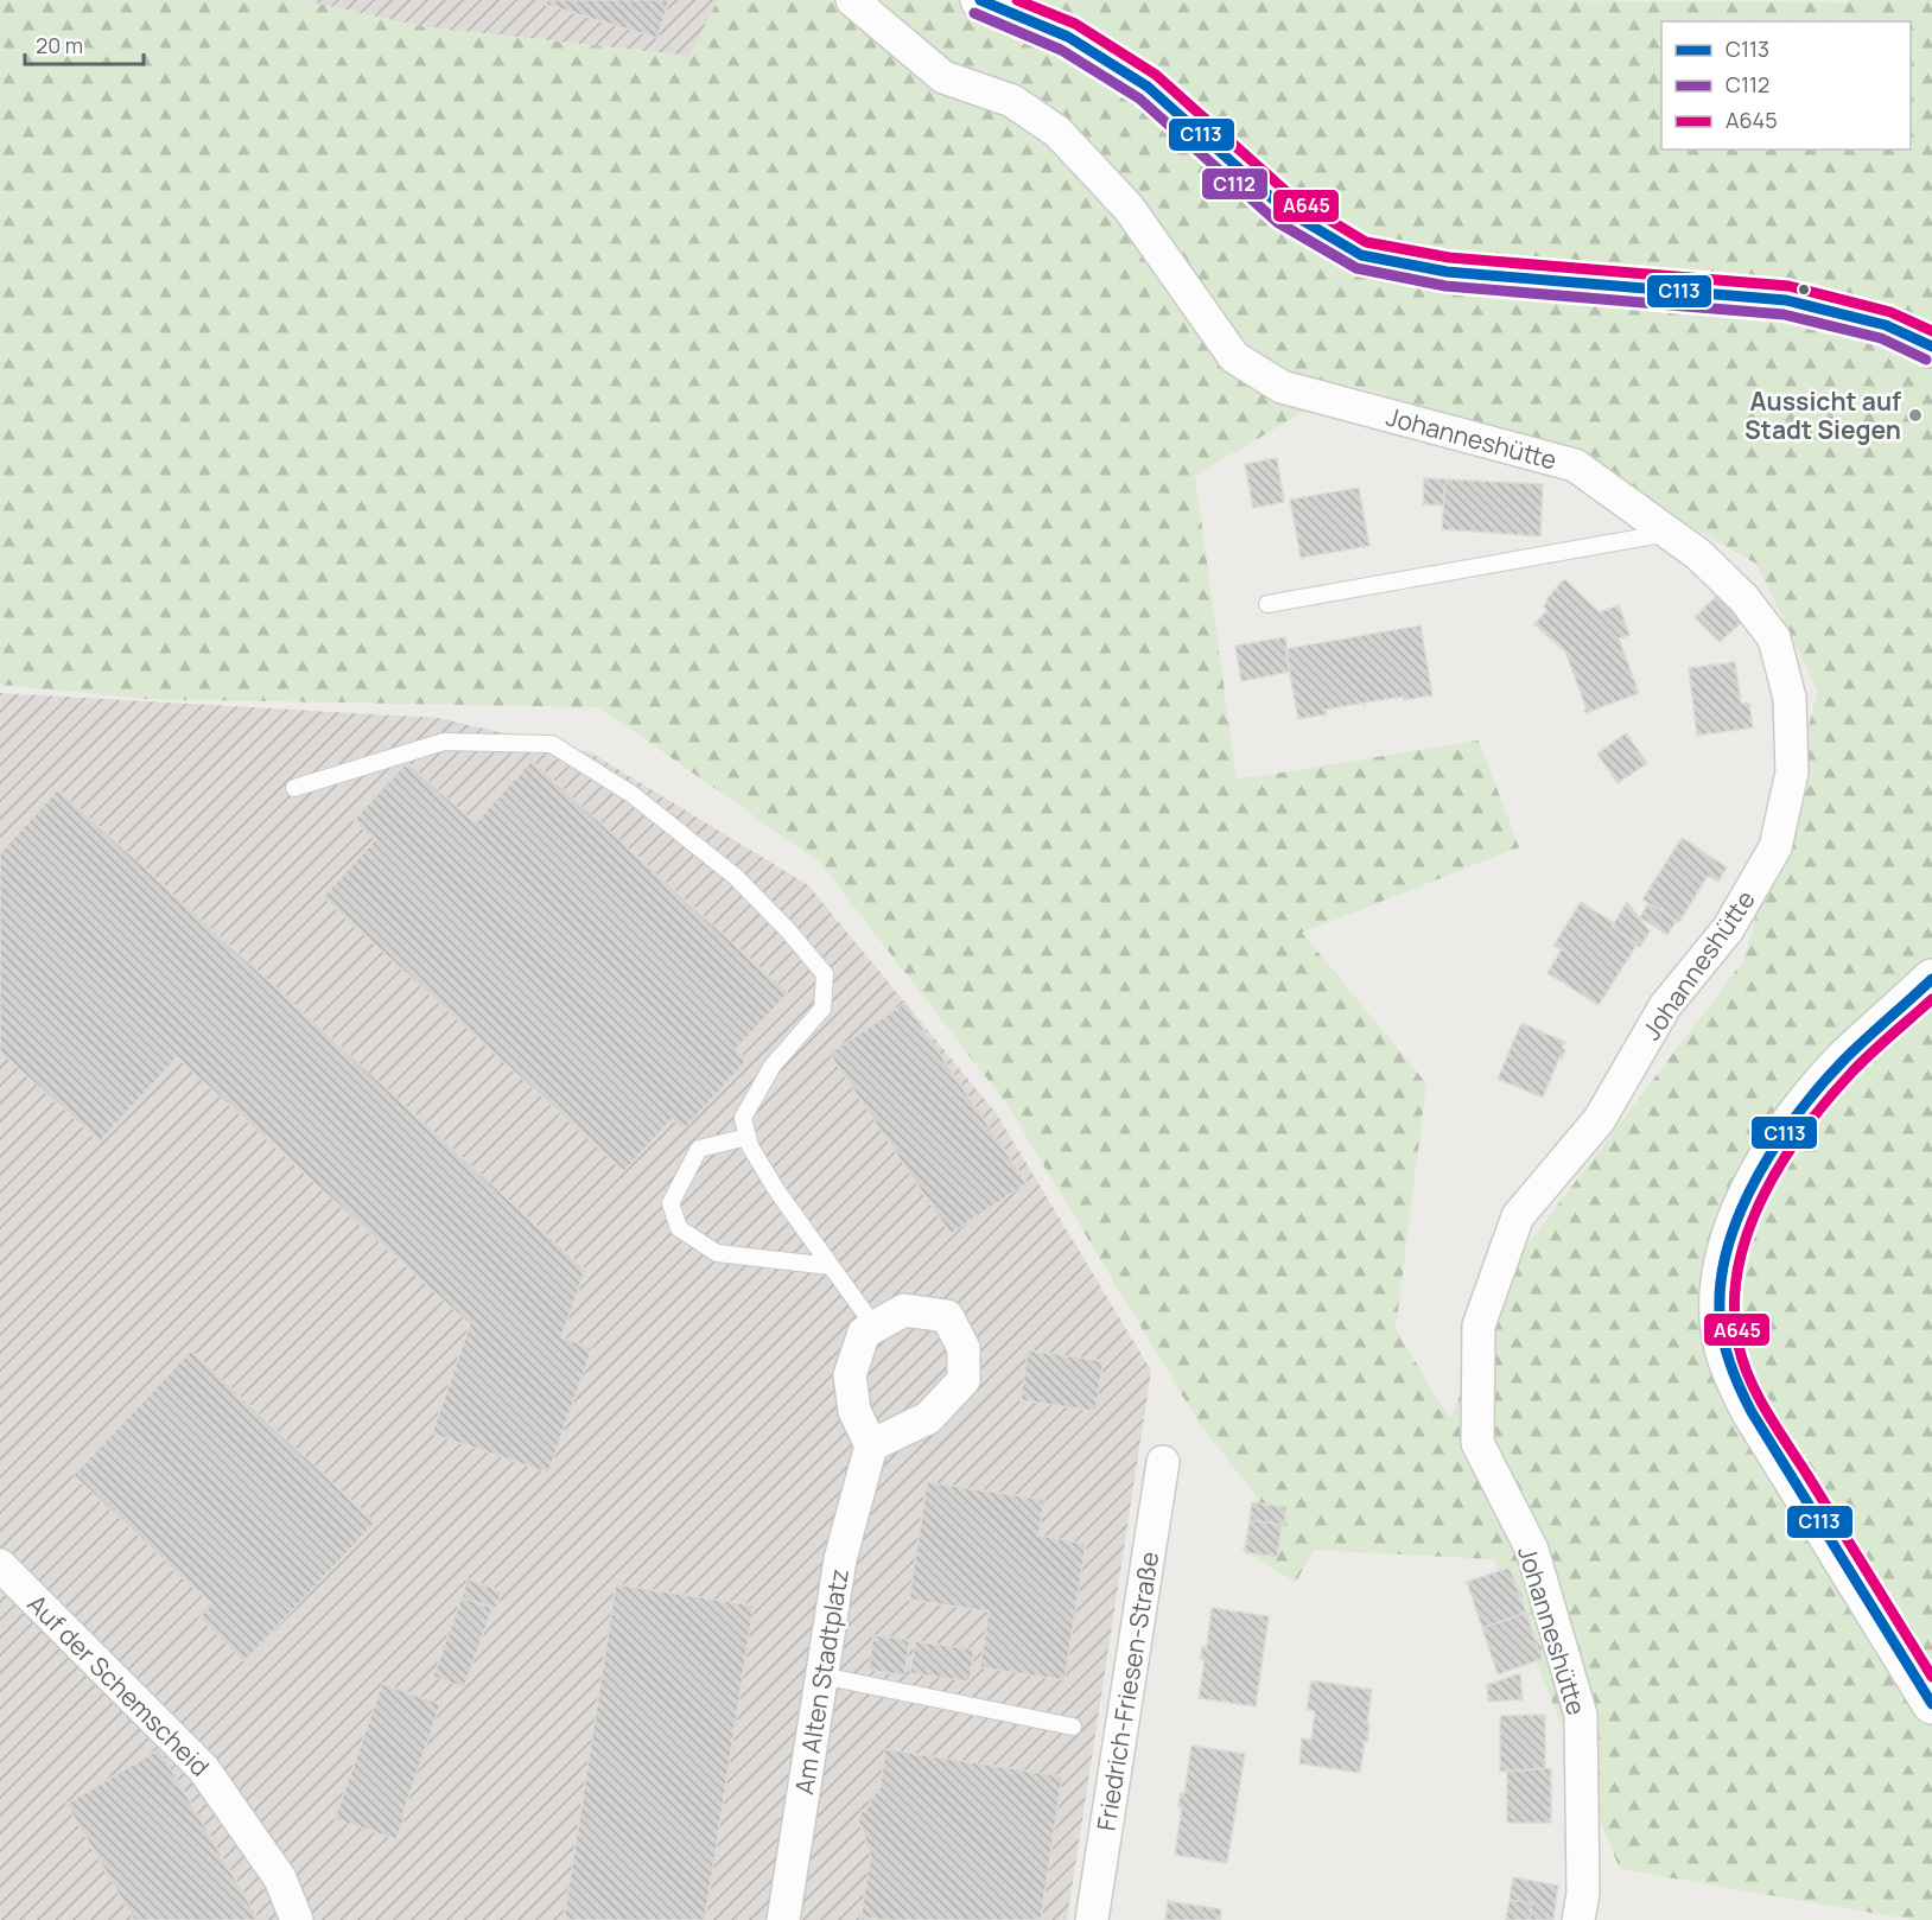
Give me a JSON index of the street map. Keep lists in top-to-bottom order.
{
  "streets": {
    "street": [
      "Johanneshütte",
      "Am Alten Stadtplatz",
      "Auf der Schemscheid",
      "Friedrich-Friesen-Straße"
    ]
  },
  "places": ["Aussicht auf Stadt Siegen"],
  "lines": ["transit line C113", "transit line A645", "transit line C112"],
  "legend": ["C113", "C112", "A645"],
  "scale_bar": "20 m"
}
